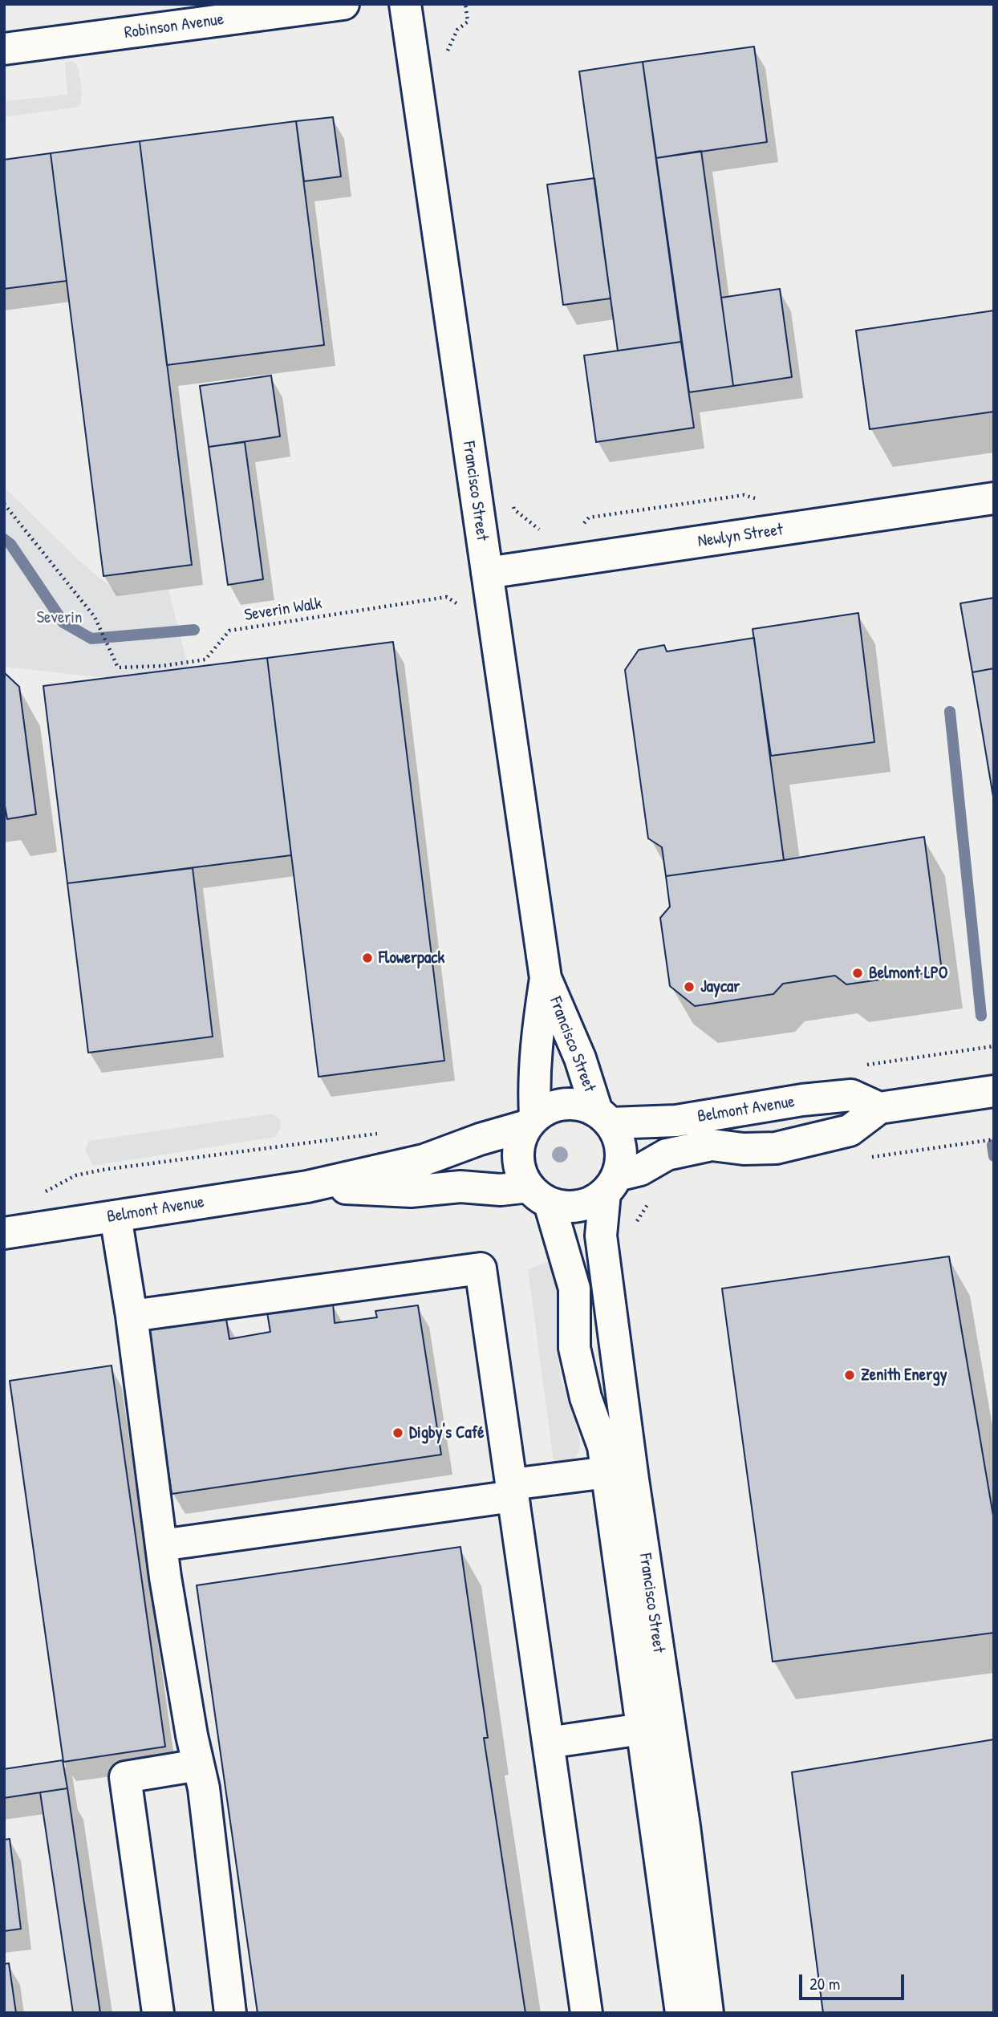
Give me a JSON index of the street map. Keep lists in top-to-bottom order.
{
  "streets": {
    "street": [
      "Robinson Avenue",
      "Francisco Street",
      "Newlyn Street",
      "Belmont Avenue"
    ],
    "path": ["Severin Walk"]
  },
  "crossings": [
    ["Francisco Street", "Newlyn Street"],
    ["Francisco Street", "Severin Walk"],
    ["Francisco Street", "Belmont Avenue"]
  ],
  "parks": ["Severin"],
  "places": [
    "Flowerpack",
    "Belmont LPO",
    "Jaycar",
    "Zenith Energy",
    "Digby's Café"
  ],
  "scale_bar": "20 m"
}
